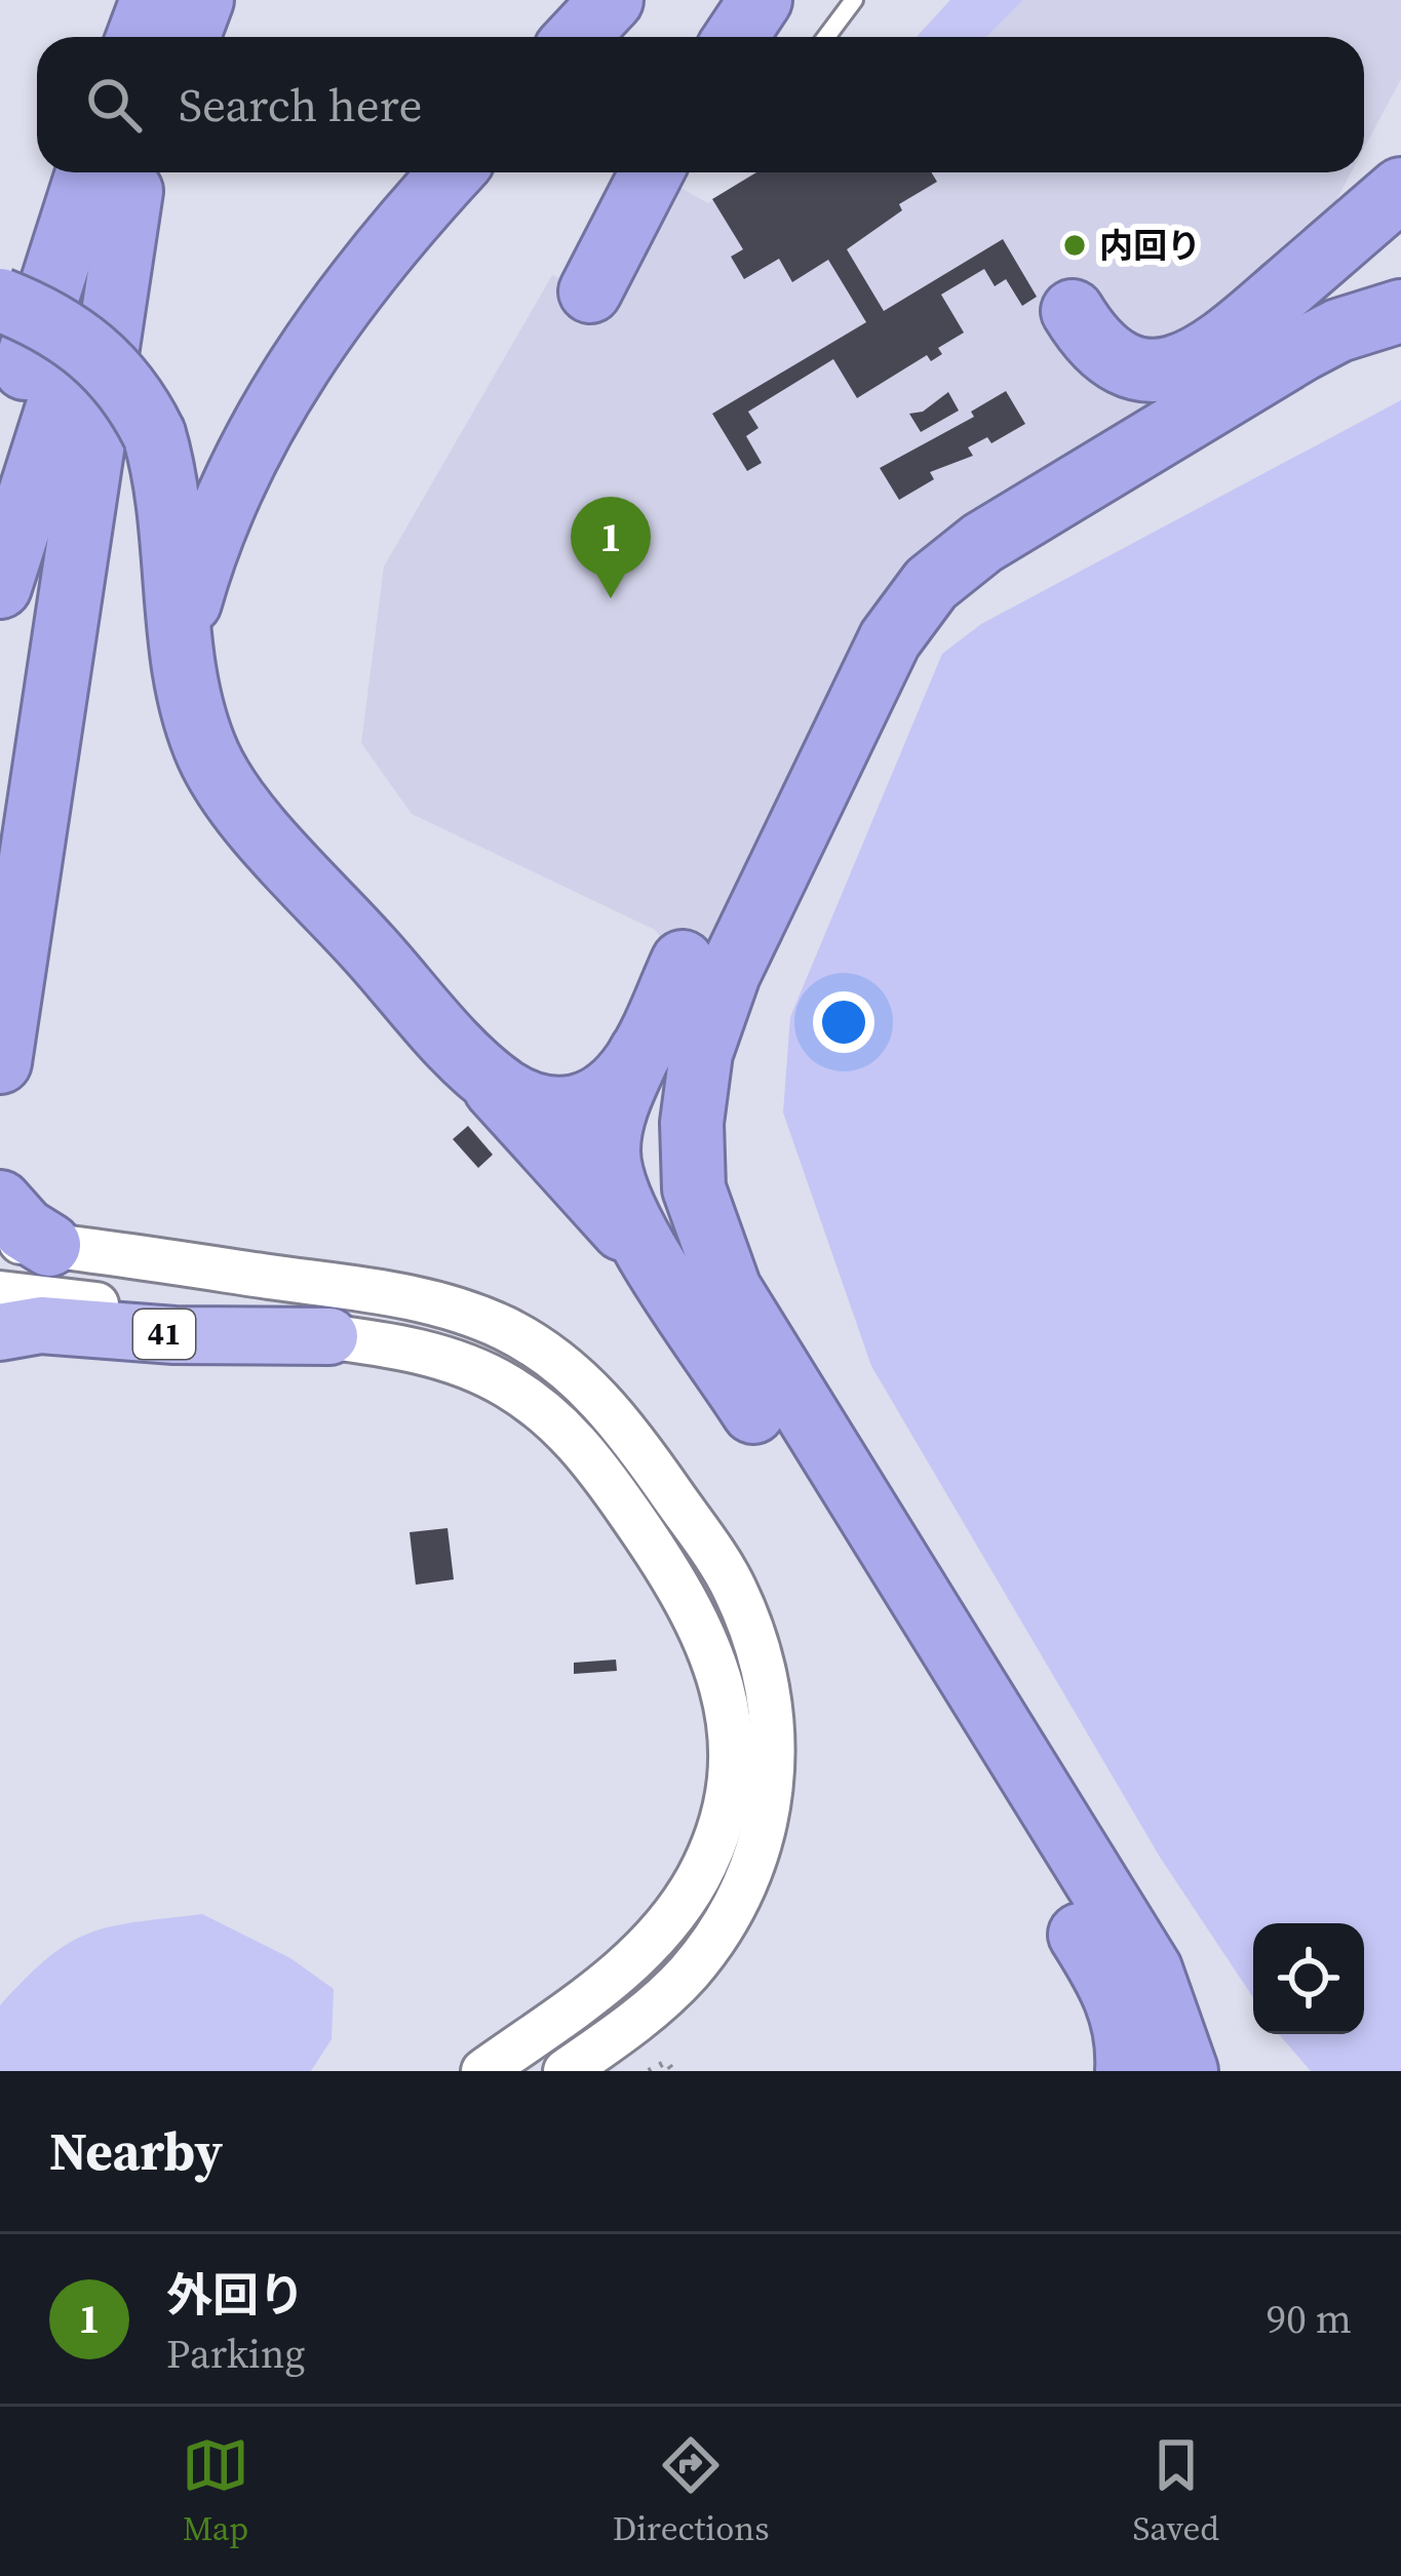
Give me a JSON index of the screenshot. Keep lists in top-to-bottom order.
{
  "streets": {
    "highway": ["41"]
  },
  "places": ["内回り"],
  "page": {
    "search": "Search here",
    "pins": "1",
    "heading": "Nearby",
    "list": [
      {
        "mark": "1",
        "name": "外回り",
        "note": "Parking",
        "value": "90 m"
      }
    ],
    "nav": ["Map", "Directions", "Saved"]
  }
}
